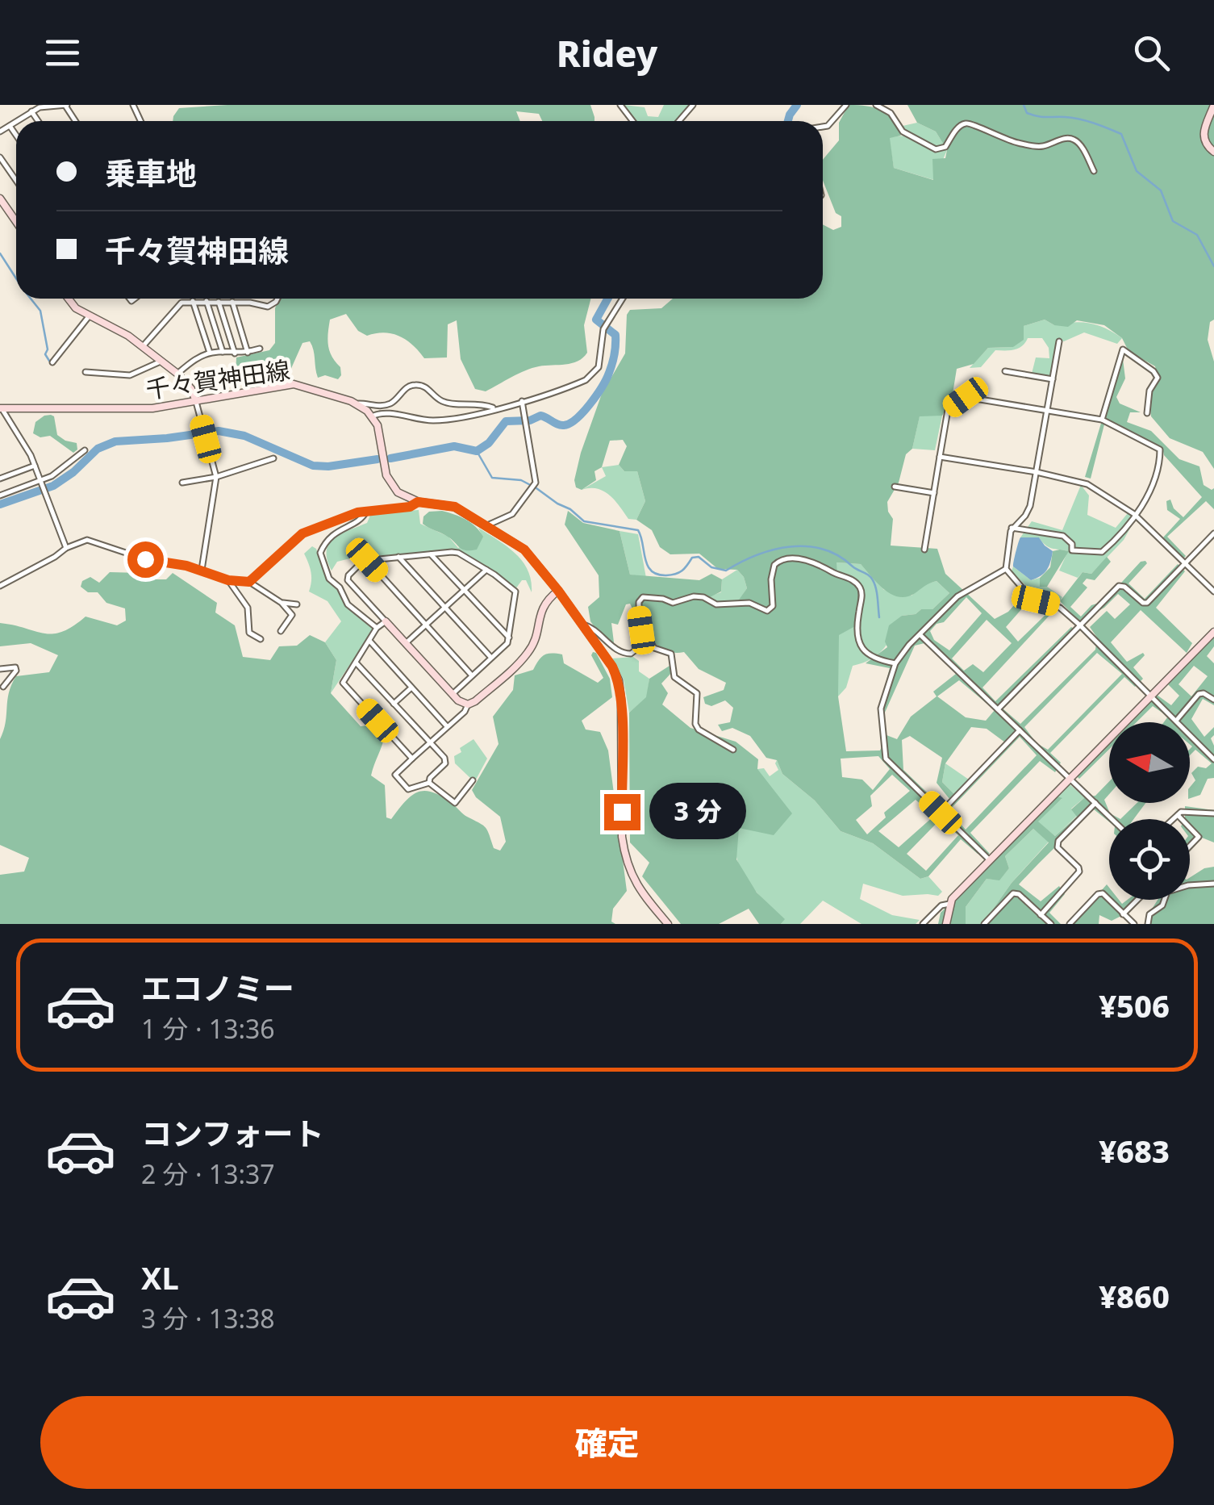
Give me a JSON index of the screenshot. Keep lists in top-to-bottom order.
{
  "streets": {
    "main road": ["千々賀神田線"]
  },
  "north": "left",
  "page": {
    "header": "Ridey",
    "banner": ["乗車地", "千々賀神田線"],
    "bubble": "3 分",
    "list": [
      {
        "name": "エコノミー",
        "note": "1 分 · 13:36",
        "value": "¥506"
      },
      {
        "name": "コンフォート",
        "note": "2 分 · 13:37",
        "value": "¥683"
      },
      {
        "name": "XL",
        "note": "3 分 · 13:38",
        "value": "¥860"
      }
    ],
    "buttons": "確定"
  }
}
